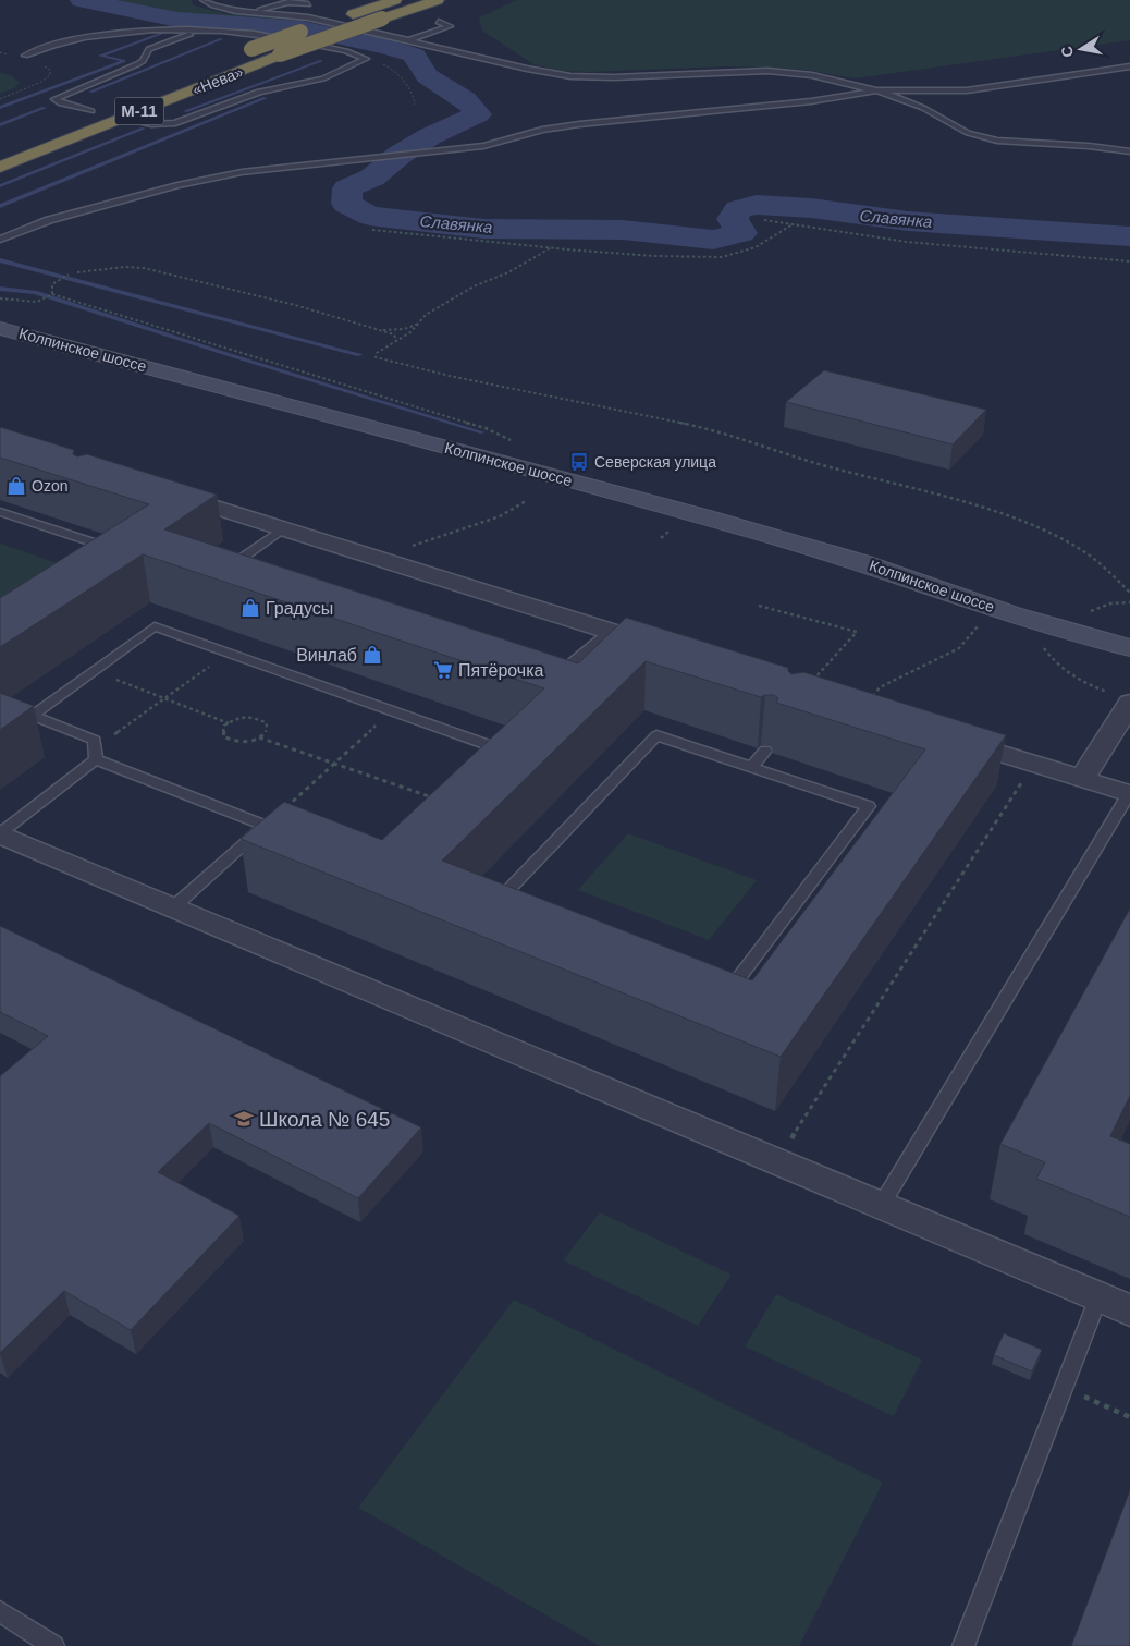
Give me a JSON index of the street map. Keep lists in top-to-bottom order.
{
  "streets": {
    "highway": ["«Нева»", "М-11"],
    "main road": ["Колпинское шоссе"]
  },
  "water": ["Славянка"],
  "places": {
    "bus stop": ["Северская улица"],
    "shop": ["Ozon", "Градусы", "Винлаб"],
    "supermarket": ["Пятёрочка"],
    "school or university": ["Школа № 645"]
  },
  "north": "left"
}
